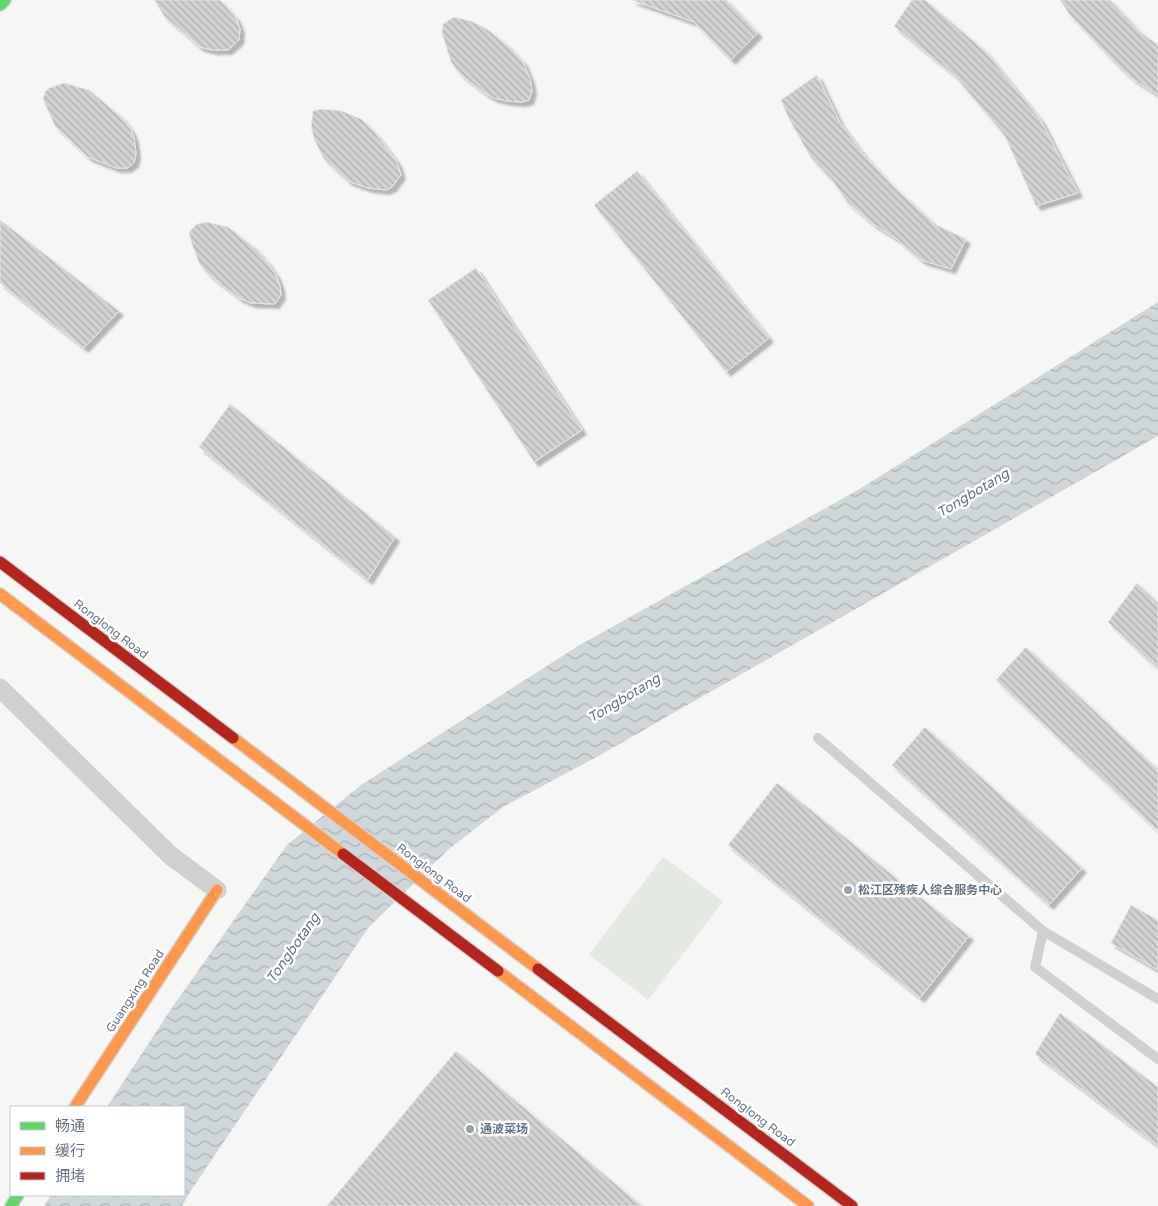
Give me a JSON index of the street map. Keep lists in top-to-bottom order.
{
  "streets": {
    "main road": ["Ronglong Road", "Guangxing Road"]
  },
  "water": ["Tongbotang"],
  "places": ["松江区残疾人综合服务中心", "通波菜场"],
  "legend": ["畅通", "缓行", "拥堵"]
}
